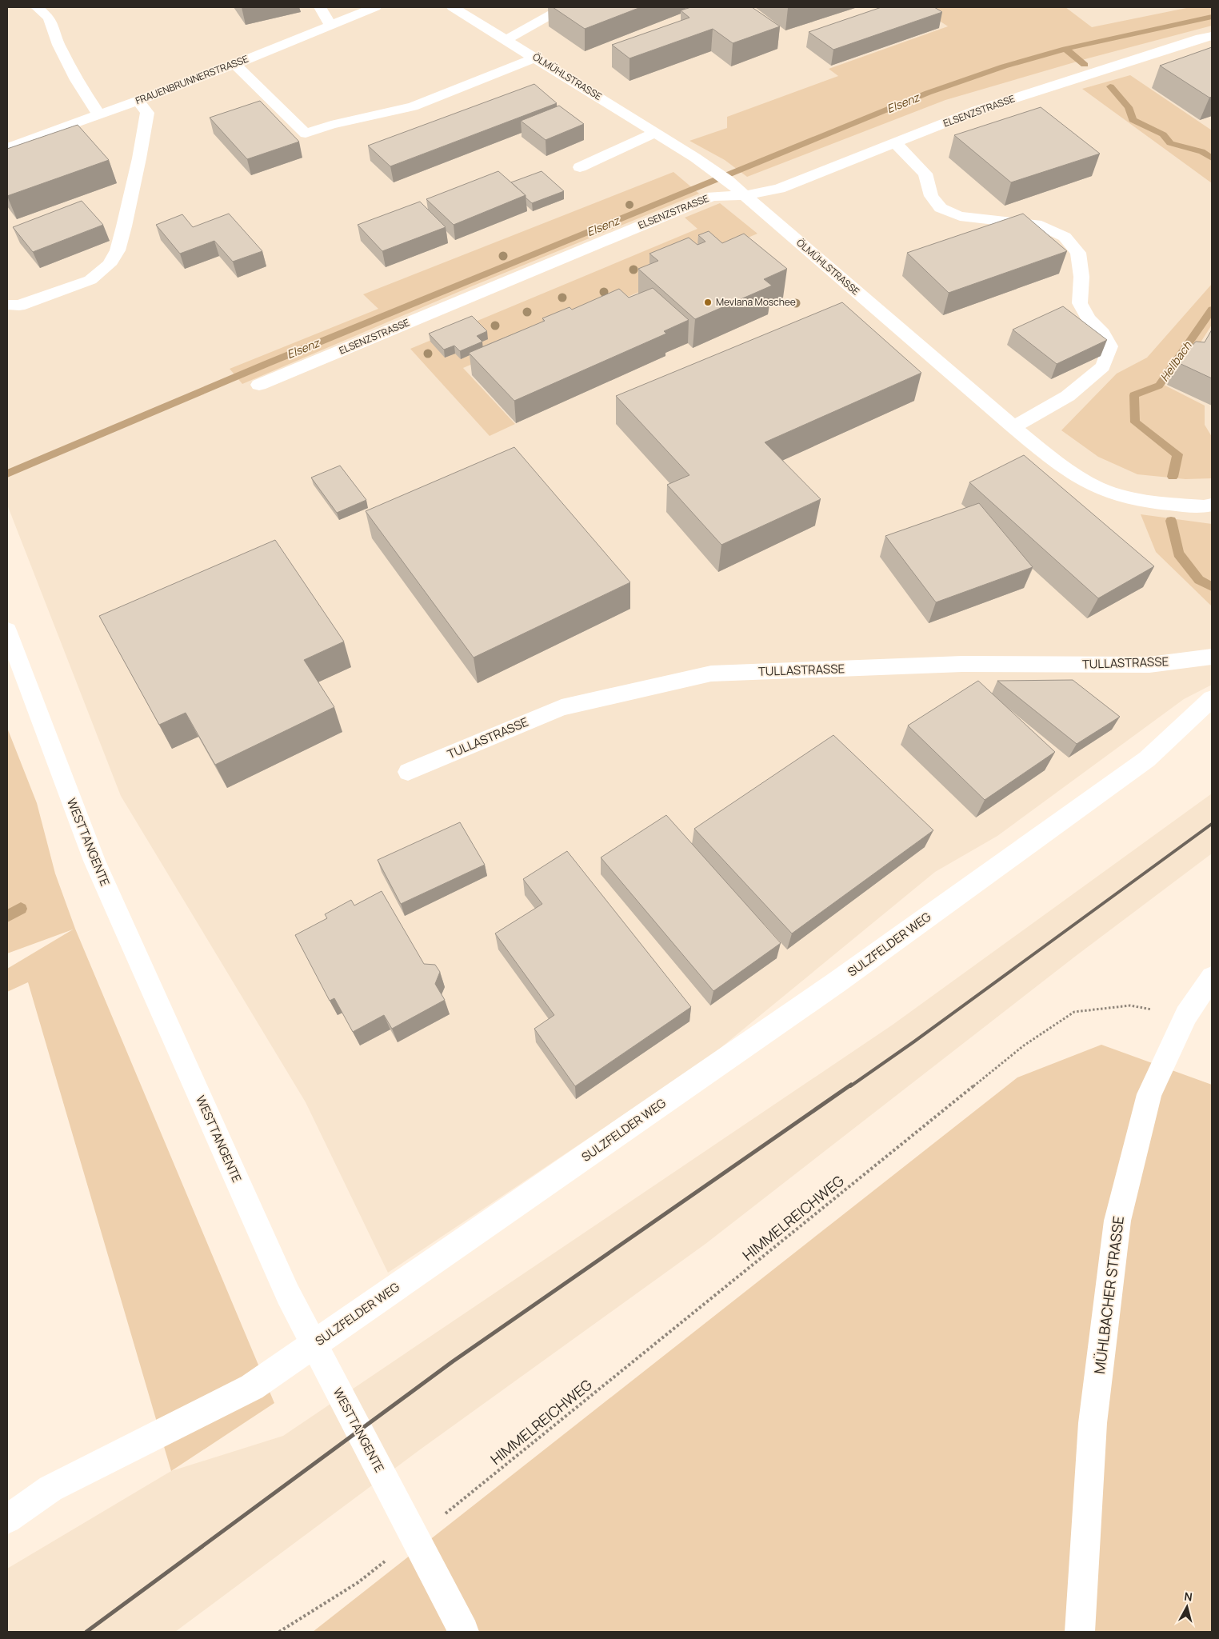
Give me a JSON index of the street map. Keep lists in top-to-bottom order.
{
  "streets": {
    "street": [
      "ÖLMÜHLSTRASSE",
      "FRAUENBRUNNERSTRASSE",
      "ELSENZSTRASSE",
      "TULLASTRASSE",
      "WESTTANGENTE",
      "SULZFELDER WEG",
      "MÜHLBACHER STRASSE"
    ],
    "path": ["HIMMELREICHWEG"]
  },
  "crossings": [
    ["ÖLMÜHLSTRASSE", "ELSENZSTRASSE"],
    ["HIMMELREICHWEG", "MÜHLBACHER STRASSE"]
  ],
  "water": ["Elsenz", "Hellbach"],
  "places": ["Mevlana Moschee"],
  "north": "top"
}
